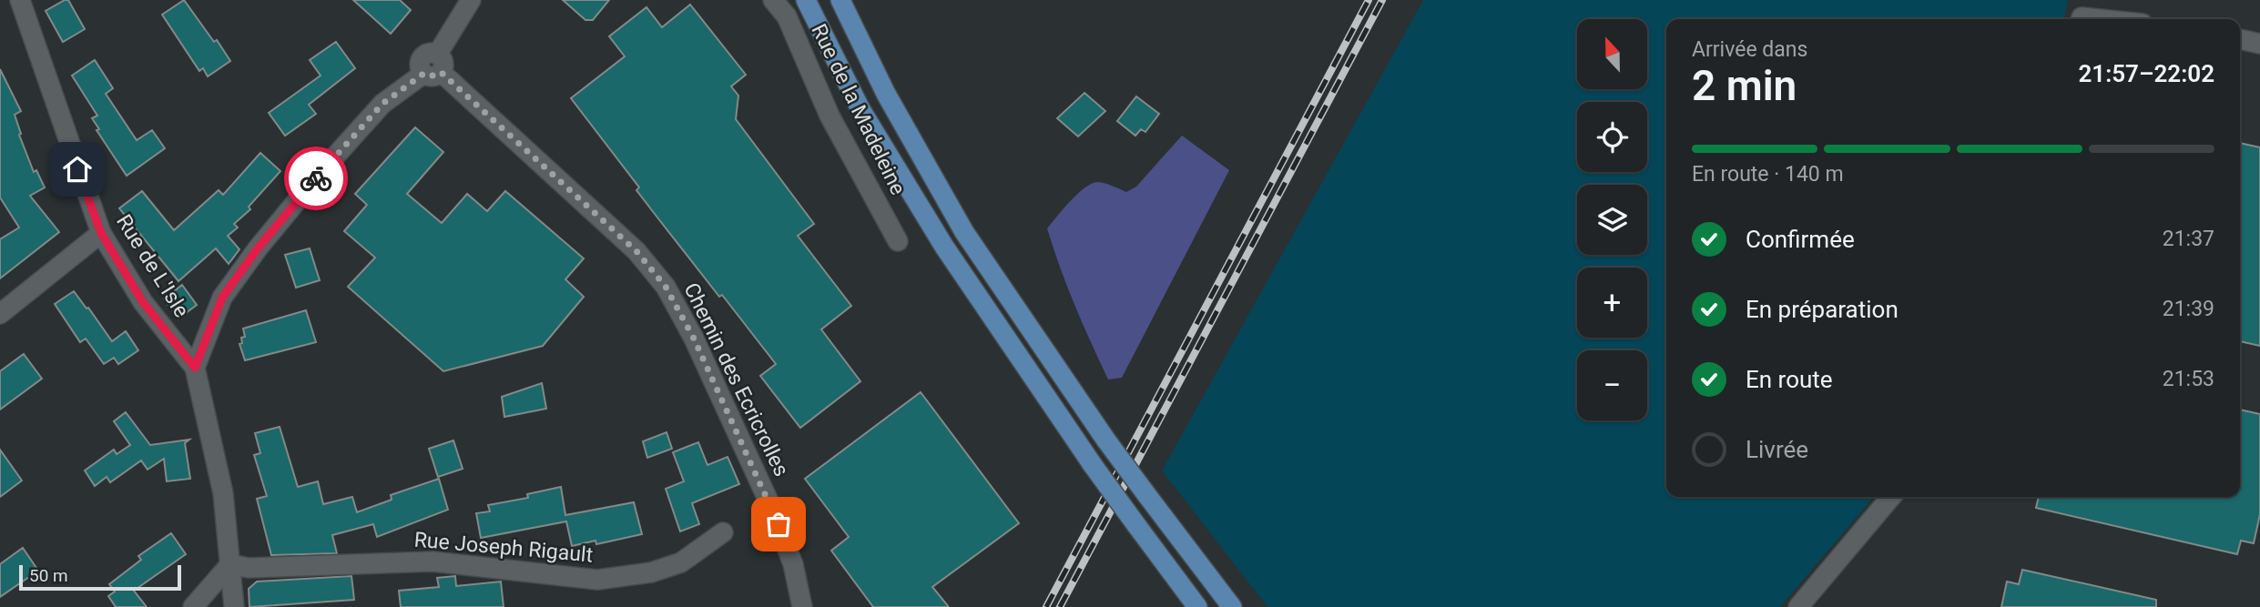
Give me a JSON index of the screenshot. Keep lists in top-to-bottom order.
{
  "streets": {
    "street": [
      "Rue de la Madeleine",
      "Rue de L'Isle",
      "Chemin des Ecricrolles",
      "Rue Joseph Rigault"
    ]
  },
  "scale_bar": "50 m",
  "north": "top",
  "page": {
    "map_buttons": ["+", "−"],
    "heading": ["2 min", "Arrivée dans", "21:57–22:02"],
    "bar": "En route · 140 m",
    "list": [
      ["Confirmée", "21:37"],
      ["En préparation", "21:39"],
      ["En route", "21:53"],
      "Livrée"
    ],
    "scale": "50 m"
  }
}
